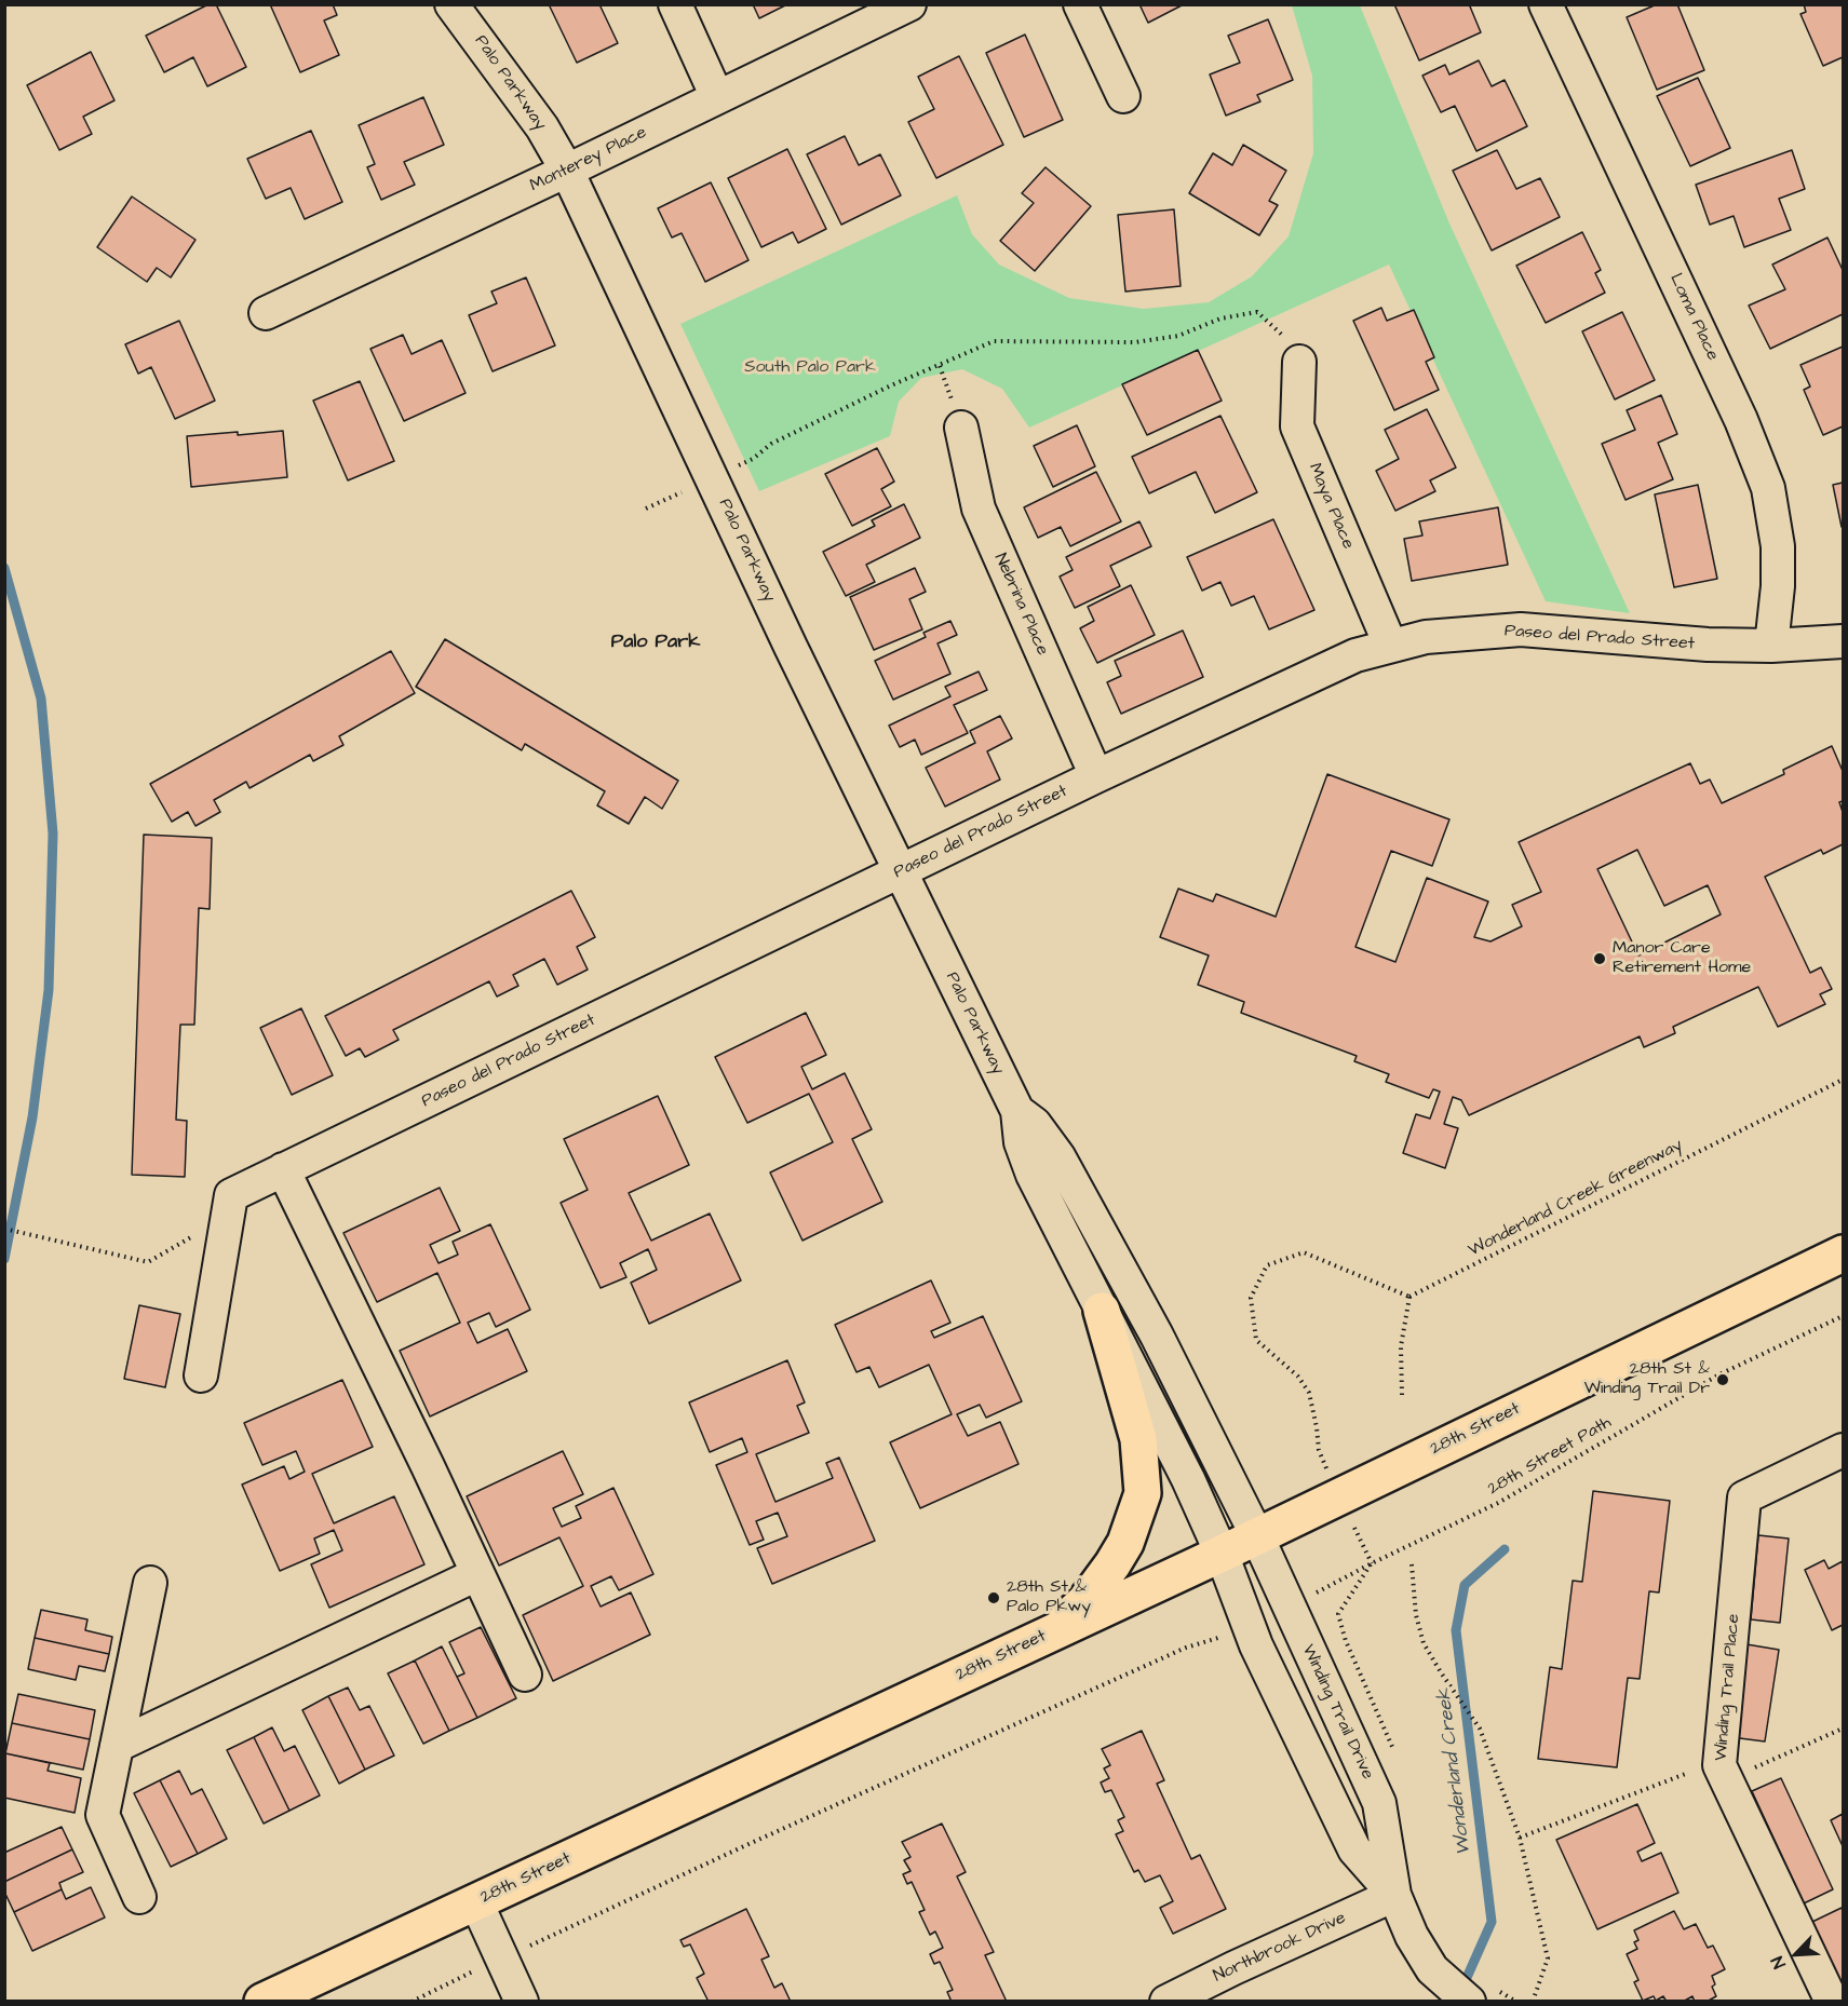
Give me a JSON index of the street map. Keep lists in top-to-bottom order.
{
  "streets": {
    "highway": ["28th Street"],
    "street": [
      "Palo Parkway",
      "Monterey Place",
      "Loma Place",
      "Maya Place",
      "Nebrina Place",
      "Paseo del Prado Street",
      "Winding Trail Place",
      "Winding Trail Drive",
      "Northbrook Drive"
    ],
    "path": ["Wonderland Creek Greenway", "28th Street Path"]
  },
  "crossings": [
    ["Palo Parkway", "Monterey Place"],
    ["Palo Parkway", "Paseo del Prado Street"],
    ["Palo Parkway", "28th Street"],
    ["Palo Parkway", "Winding Trail Drive"],
    ["Loma Place", "Paseo del Prado Street"],
    ["Maya Place", "Paseo del Prado Street"],
    ["Nebrina Place", "Paseo del Prado Street"],
    ["28th Street", "Winding Trail Drive"],
    ["28th Street Path", "Winding Trail Drive"],
    ["Winding Trail Drive", "Northbrook Drive"]
  ],
  "districts": ["Palo Park"],
  "water": ["Wonderland Creek"],
  "parks": ["South Palo Park"],
  "places": ["Manor Care Retirement Home", "28th St & Winding Trail Dr", "28th St & Palo Pkwy"],
  "north": "bottom left"
}
